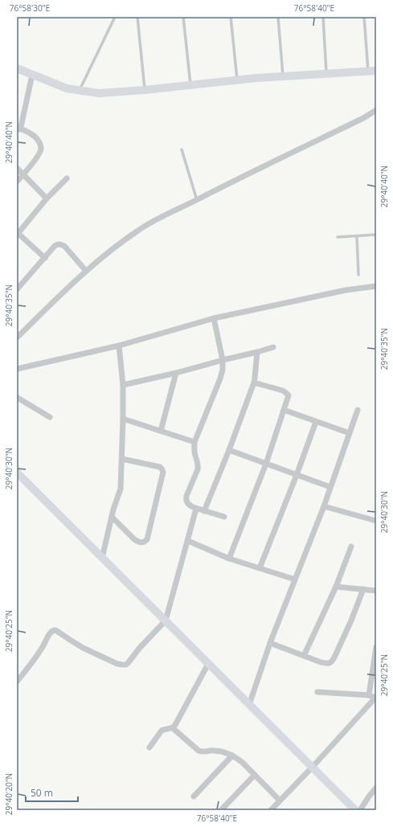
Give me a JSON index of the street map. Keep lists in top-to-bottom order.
{
  "scale_bar": "50 m",
  "coordinates": [
    "76°58'30\"E",
    "76°58'40\"E",
    "29°40'40\"N",
    "29°40'35\"N",
    "29°40'30\"N",
    "29°40'25\"N",
    "29°40'20\"N"
  ]
}
